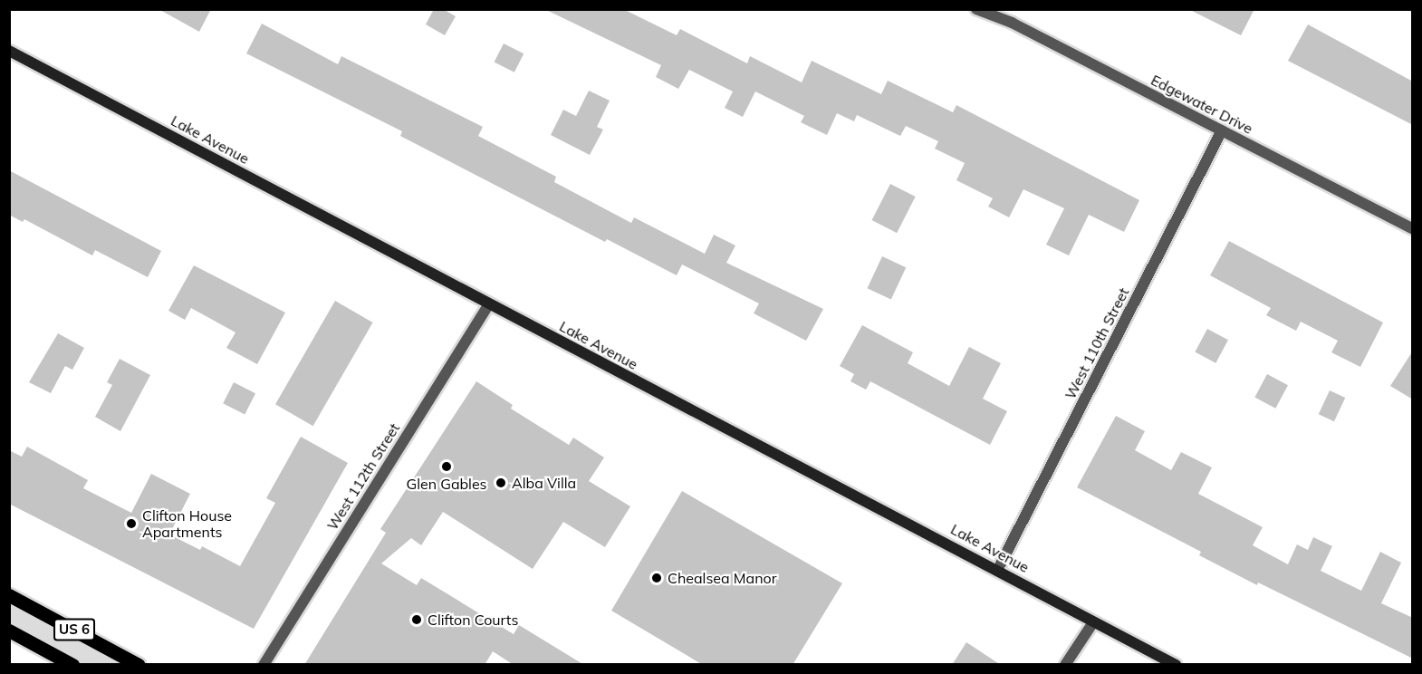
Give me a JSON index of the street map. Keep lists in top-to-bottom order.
{
  "streets": {
    "main road": ["US 6"],
    "street": [
      "Edgewater Drive",
      "Lake Avenue",
      "West 110th Street",
      "West 112th Street"
    ]
  },
  "crossings": [
    ["Edgewater Drive", "West 110th Street"],
    ["Lake Avenue", "West 110th Street"],
    ["Lake Avenue", "West 112th Street"]
  ],
  "places": [
    "Glen Gables",
    "Alba Villa",
    "Clifton House Apartments",
    "Chealsea Manor",
    "Clifton Courts"
  ]
}
